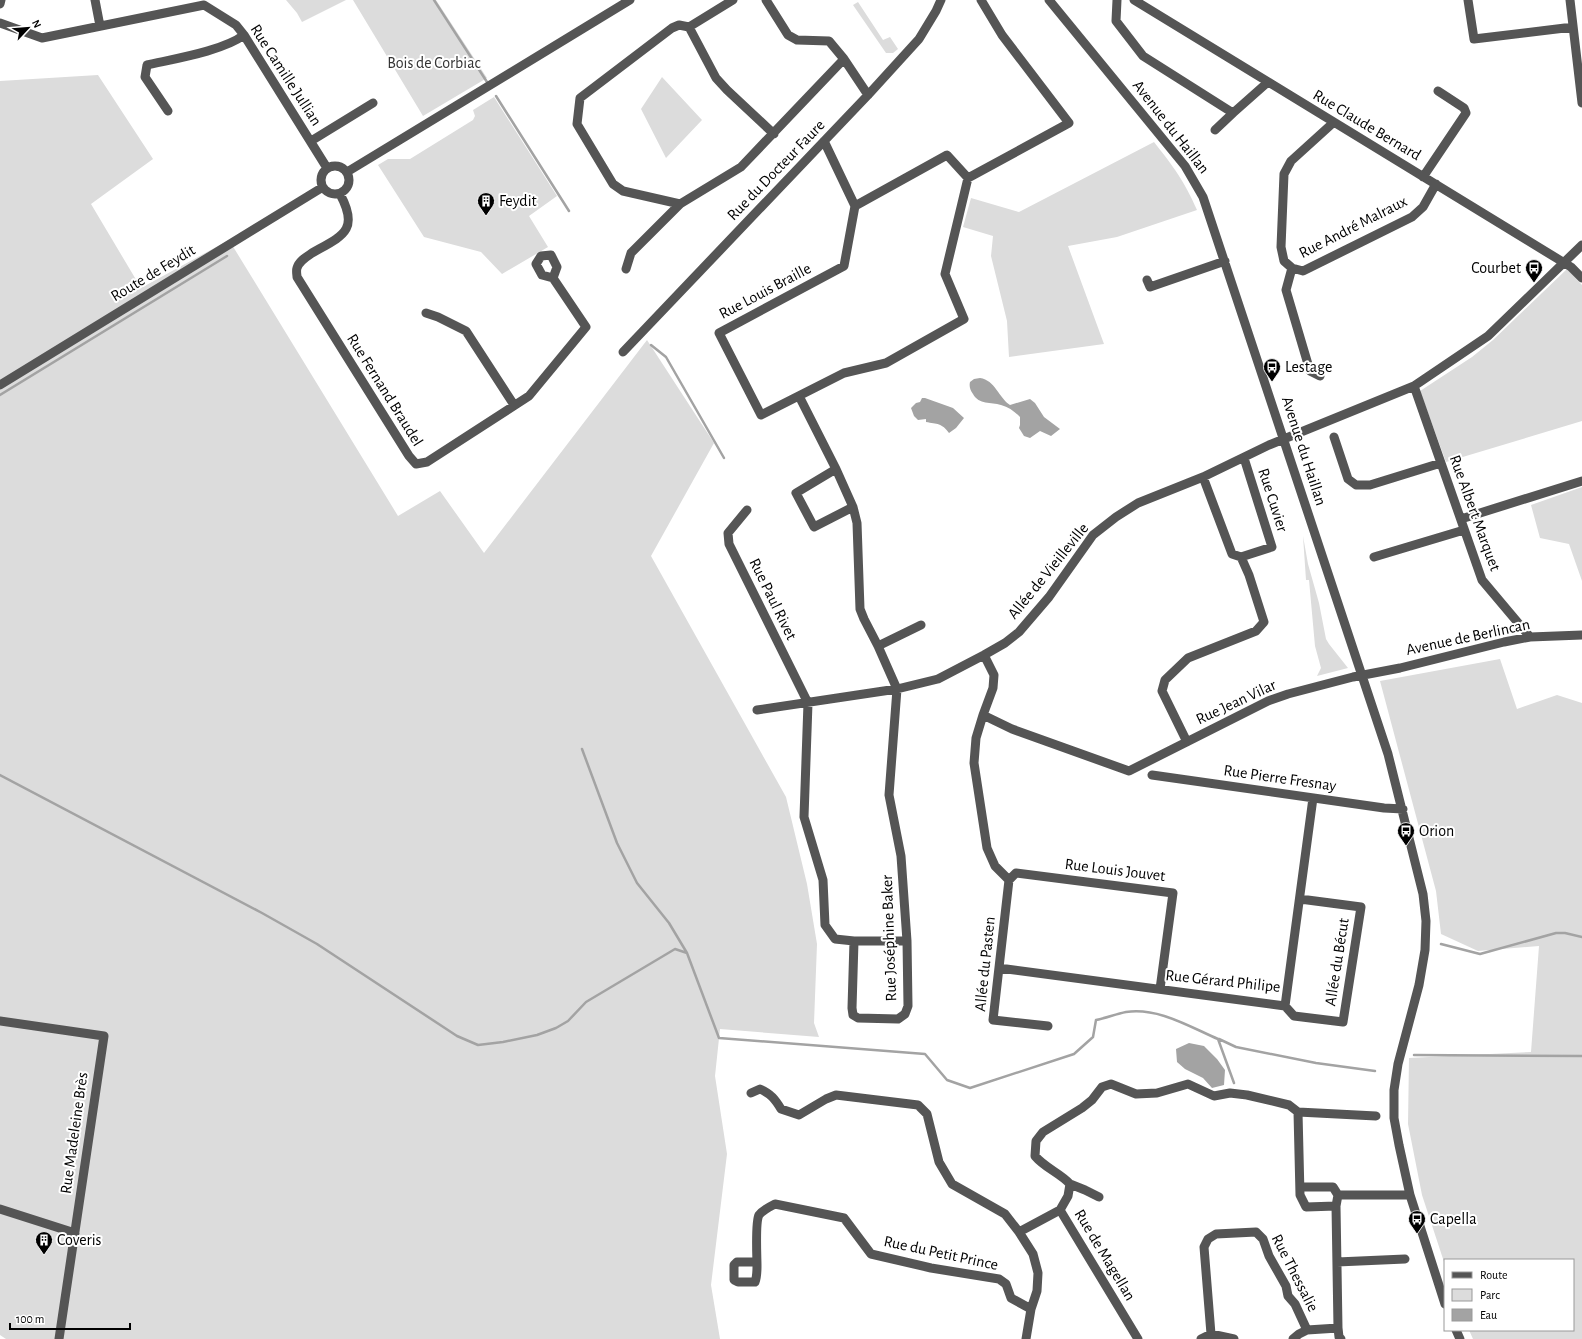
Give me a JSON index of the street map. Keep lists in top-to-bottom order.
{
  "streets": {
    "street": [
      "Rue Camille Jullian",
      "Rue Claude Bernard",
      "Avenue du Haillan",
      "Rue du Docteur Faure",
      "Rue André Malraux",
      "Route de Feydit",
      "Rue Louis Braille",
      "Rue Fernand Braudel",
      "Rue Cuvier",
      "Rue Albert Marquet",
      "Allée de Vieilleville",
      "Rue Paul Rivet",
      "Avenue de Berlincan",
      "Rue Jean Vilar",
      "Rue Pierre Fresnay",
      "Rue Louis Jouvet",
      "Rue Joséphine Baker",
      "Allée du Bécut",
      "Allée du Pasten",
      "Rue Gérard Philipe",
      "Rue Madeleine Brès",
      "Rue du Petit Prince",
      "Rue de Magellan",
      "Rue Thessalie"
    ]
  },
  "crossings": [
    ["Rue Camille Jullian", "Route de Feydit"],
    ["Rue Camille Jullian", "Rue Fernand Braudel"],
    ["Rue Claude Bernard", "Rue André Malraux"],
    ["Rue Claude Bernard", "Allée de Vieilleville"],
    ["Avenue du Haillan", "Allée de Vieilleville"],
    ["Avenue du Haillan", "Avenue de Berlincan"],
    ["Avenue du Haillan", "Rue Jean Vilar"],
    ["Avenue du Haillan", "Rue Pierre Fresnay"],
    ["Route de Feydit", "Rue Fernand Braudel"],
    ["Rue Cuvier", "Allée de Vieilleville"],
    ["Rue Albert Marquet", "Allée de Vieilleville"],
    ["Rue Albert Marquet", "Avenue de Berlincan"],
    ["Allée de Vieilleville", "Rue Paul Rivet"],
    ["Allée de Vieilleville", "Rue Joséphine Baker"],
    ["Avenue de Berlincan", "Rue Jean Vilar"],
    ["Rue Pierre Fresnay", "Rue Gérard Philipe"],
    ["Rue Louis Jouvet", "Allée du Pasten"],
    ["Rue Louis Jouvet", "Rue Gérard Philipe"],
    ["Allée du Bécut", "Rue Gérard Philipe"],
    ["Allée du Pasten", "Rue Gérard Philipe"]
  ],
  "parks": ["Bois de Corbiac"],
  "places": {
    "building": ["Feydit", "Coveris"],
    "bus stop": [
      "Courbet",
      "Lestage",
      "Orion",
      "Capella"
    ]
  },
  "legend": ["Route", "Parc", "Eau"],
  "scale_bar": "100 m",
  "north": "top right"
}
